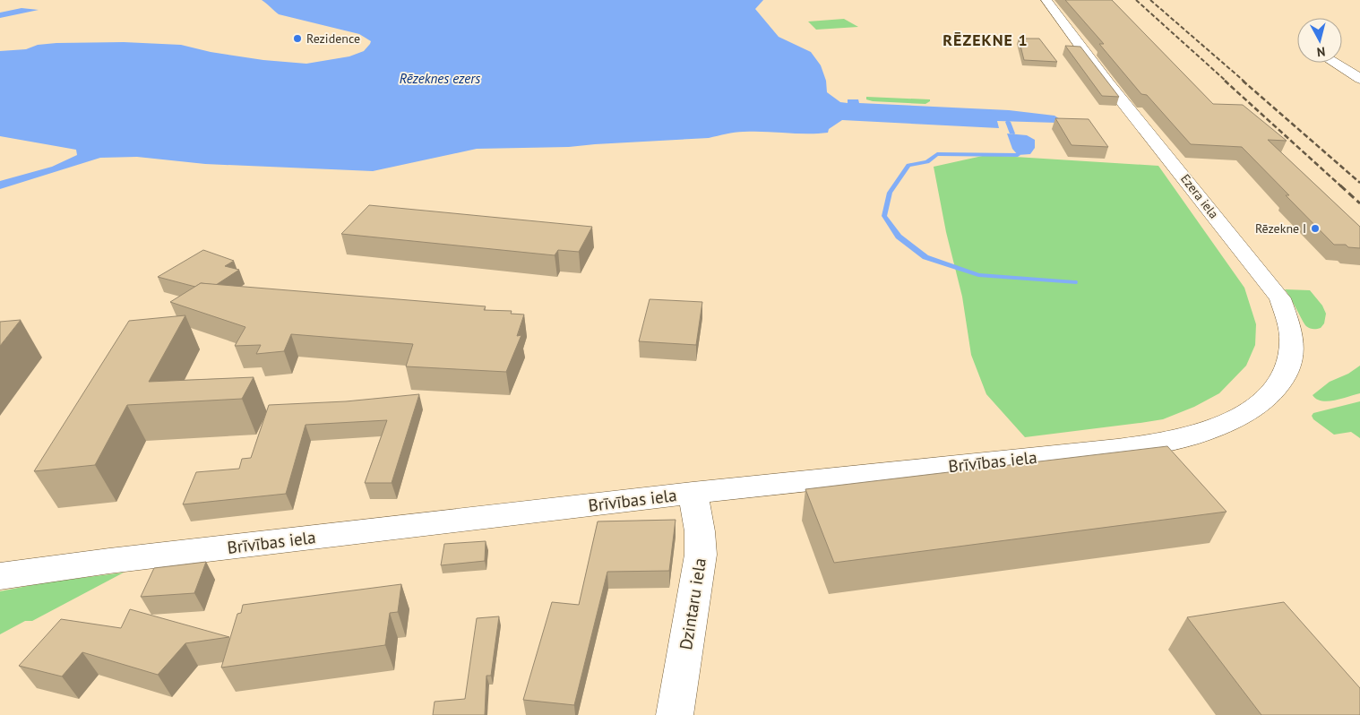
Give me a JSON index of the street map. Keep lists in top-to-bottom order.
{
  "streets": {
    "street": ["Ezera iela", "Brīvības iela", "Dzintaru iela"]
  },
  "crossings": [
    ["Ezera iela", "Brīvības iela"],
    ["Brīvības iela", "Dzintaru iela"]
  ],
  "districts": ["RĒZEKNE 1"],
  "water": ["Rēzeknes ezers"],
  "places": ["Rezidence", "Rēzekne I"],
  "north": "bottom"
}
